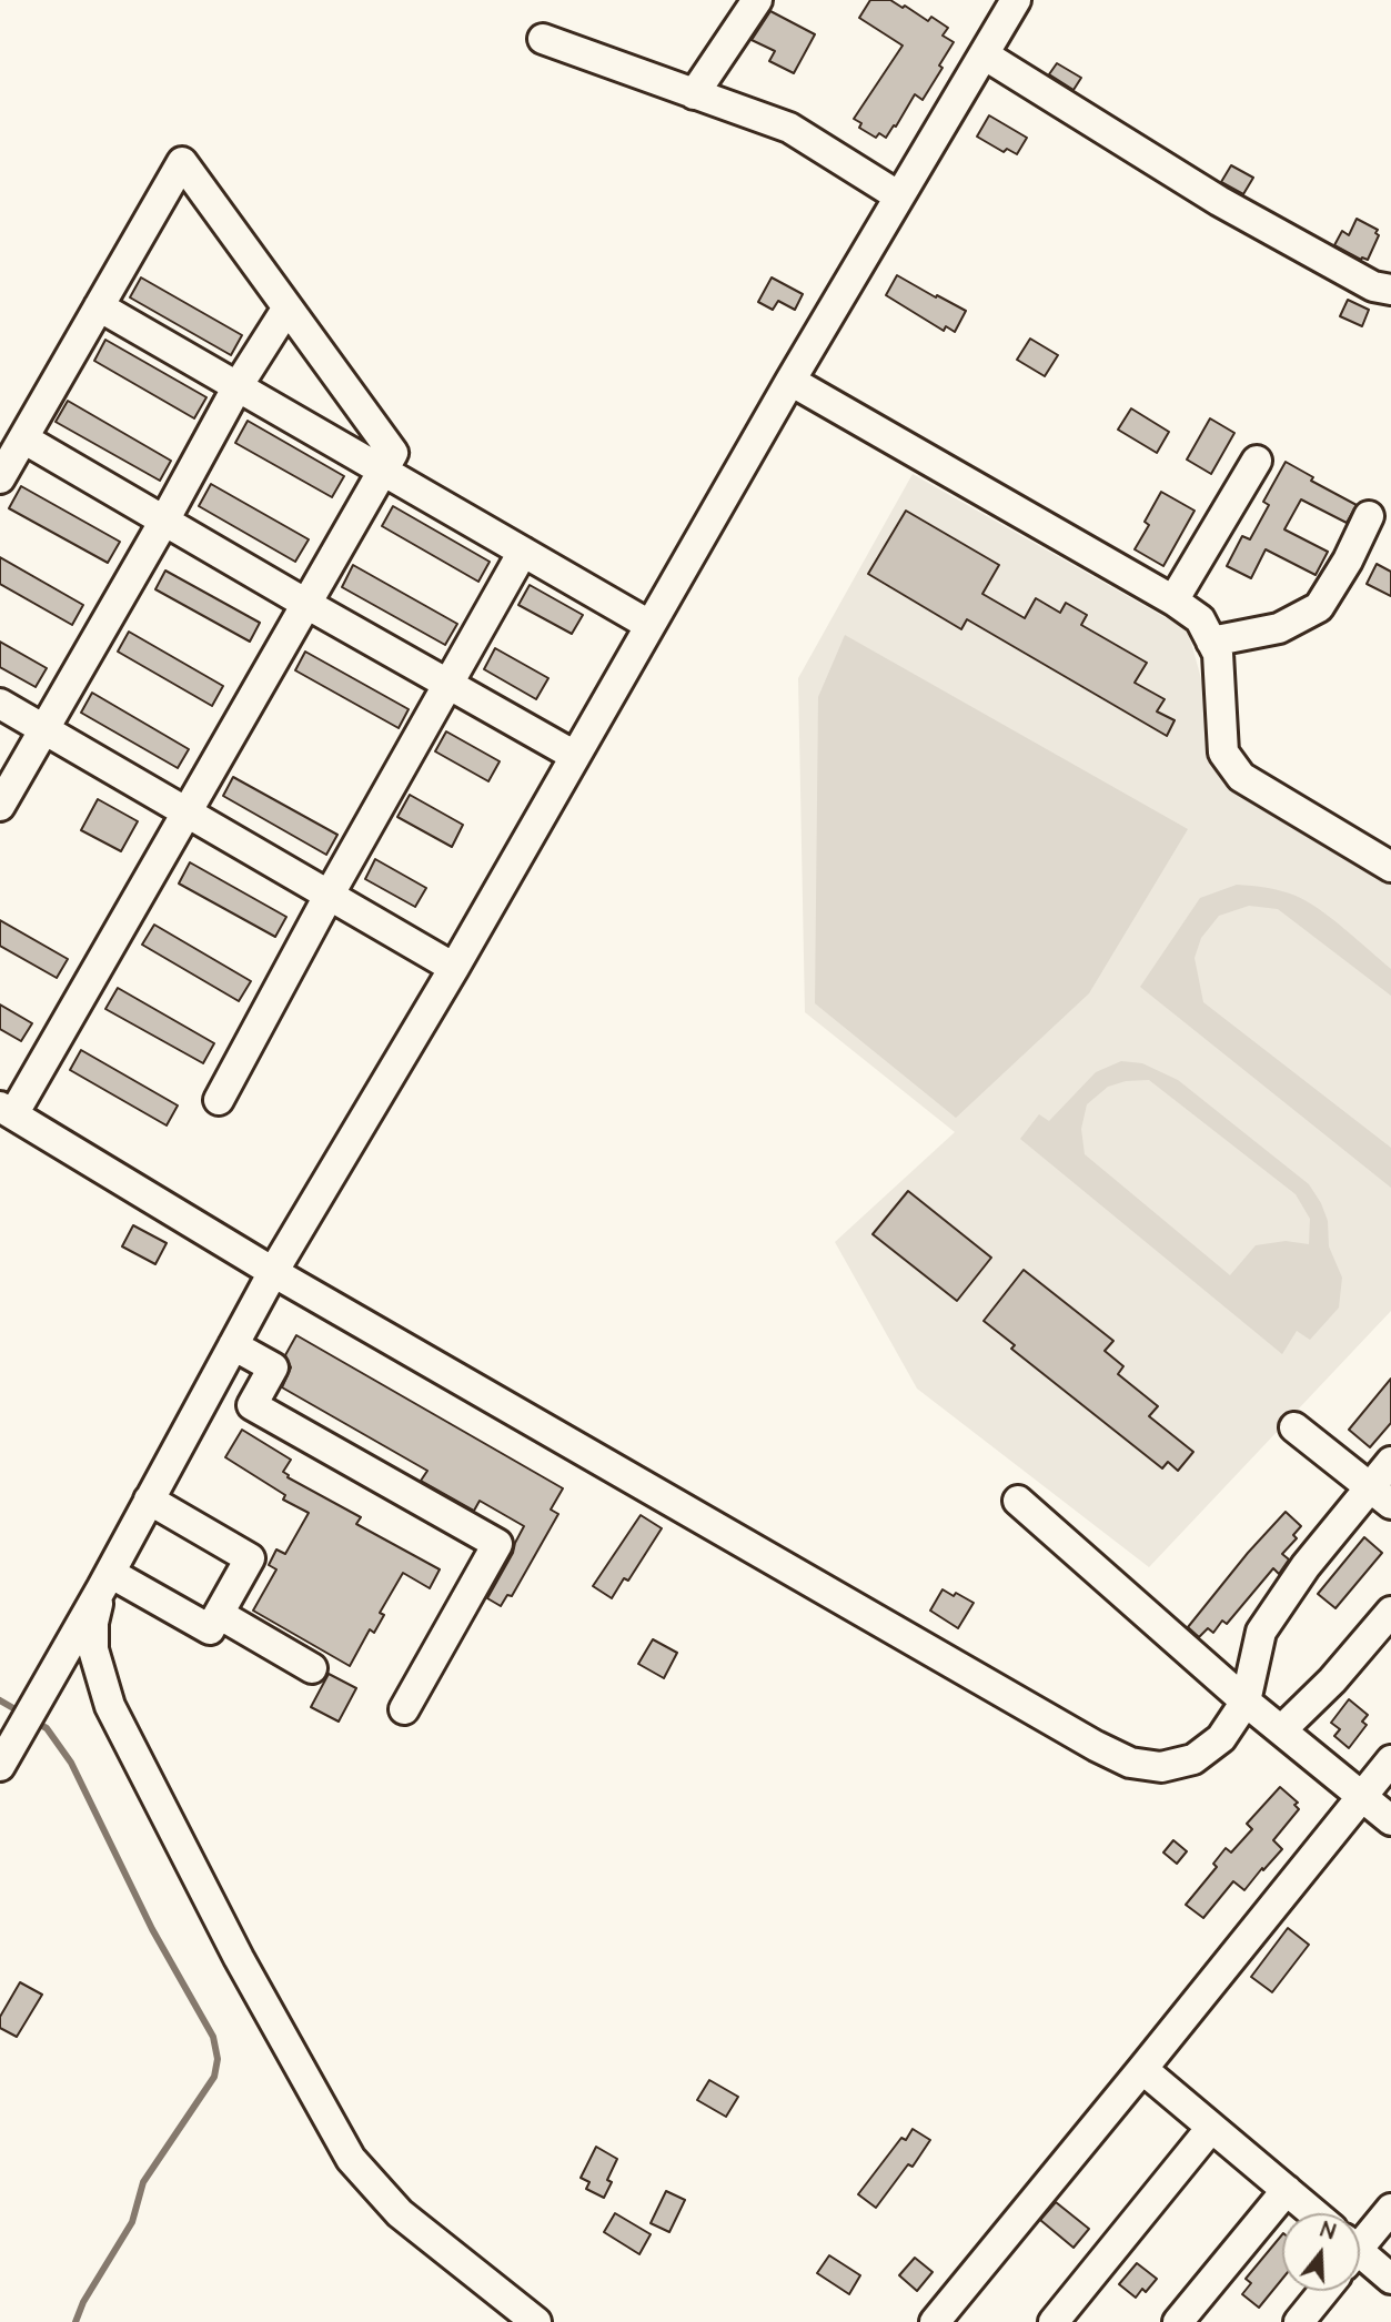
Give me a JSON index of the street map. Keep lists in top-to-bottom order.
{
  "north": "top"
}
